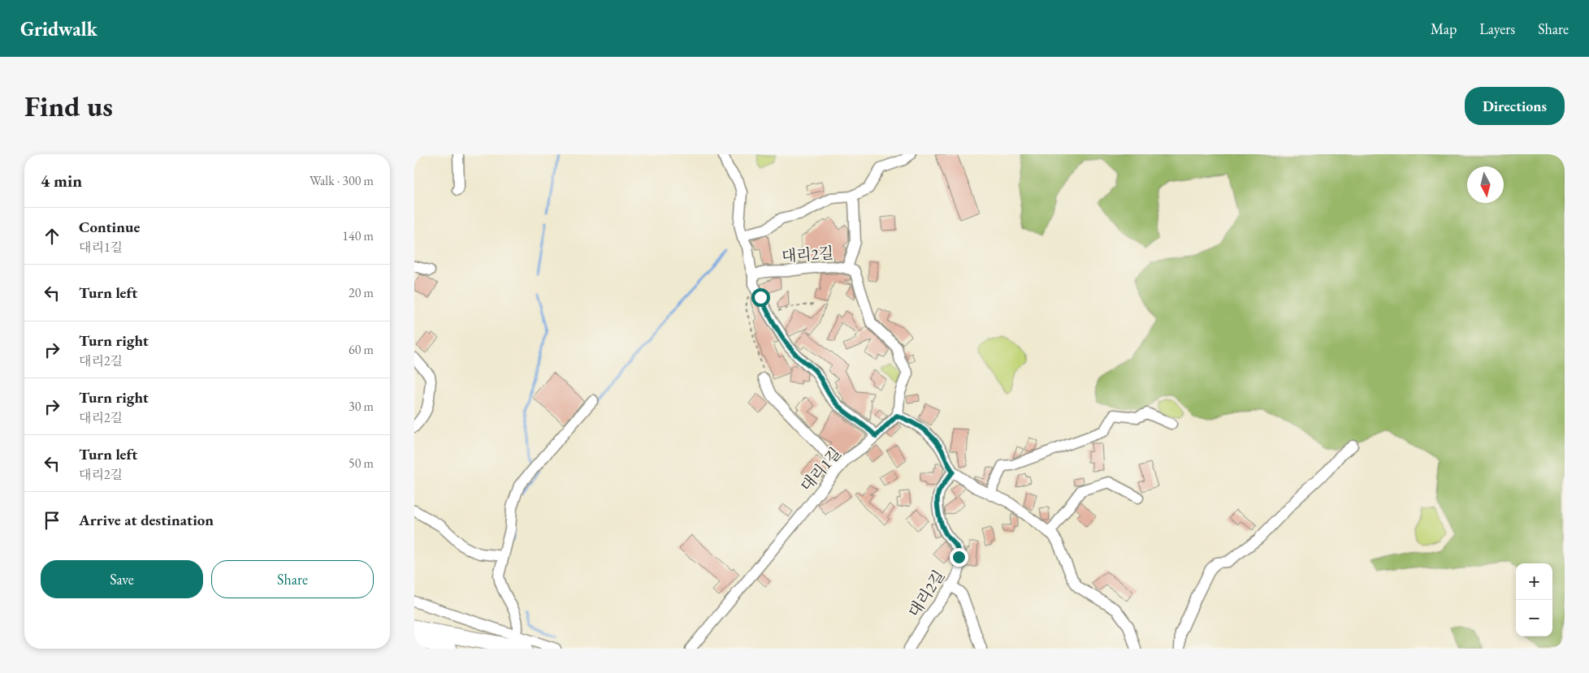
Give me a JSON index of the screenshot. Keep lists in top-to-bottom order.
{
  "streets": {
    "street": ["대리2길", "대리1길"]
  },
  "crossings": [
    ["대리2길", "대리1길"]
  ],
  "north": "bottom",
  "page": {
    "header": "Gridwalk",
    "nav": ["Map", "Layers", "Share"],
    "buttons": [
      "Directions",
      ["Save", "Share"]
    ],
    "title": "Find us",
    "heading": ["4 min", "Walk · 300 m"],
    "list": [
      ["Continue", "대리1길", "140 m"],
      ["Turn left", "20 m"],
      ["Turn right", "대리2길", "60 m"],
      ["Turn right", "대리2길", "30 m"],
      ["Turn left", "대리2길", "50 m"],
      "Arrive at destination"
    ],
    "map_buttons": ["+", "−"]
  }
}
